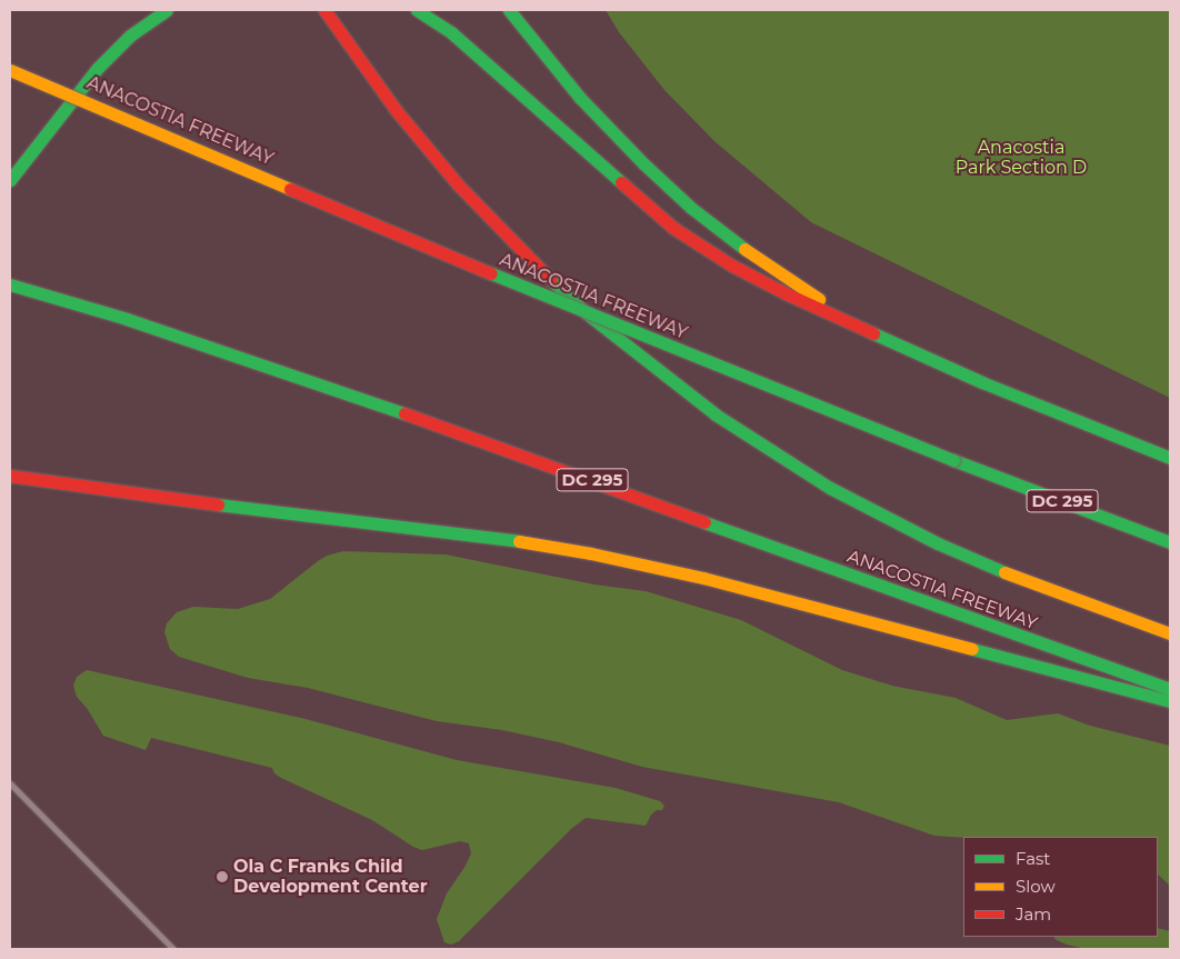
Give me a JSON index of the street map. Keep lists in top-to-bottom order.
{
  "streets": {
    "highway": ["ANACOSTIA FREEWAY", "DC 295"]
  },
  "parks": ["Anacostia Park Section D"],
  "places": ["Ola C Franks Child Development Center"],
  "legend": ["Fast", "Slow", "Jam"]
}
